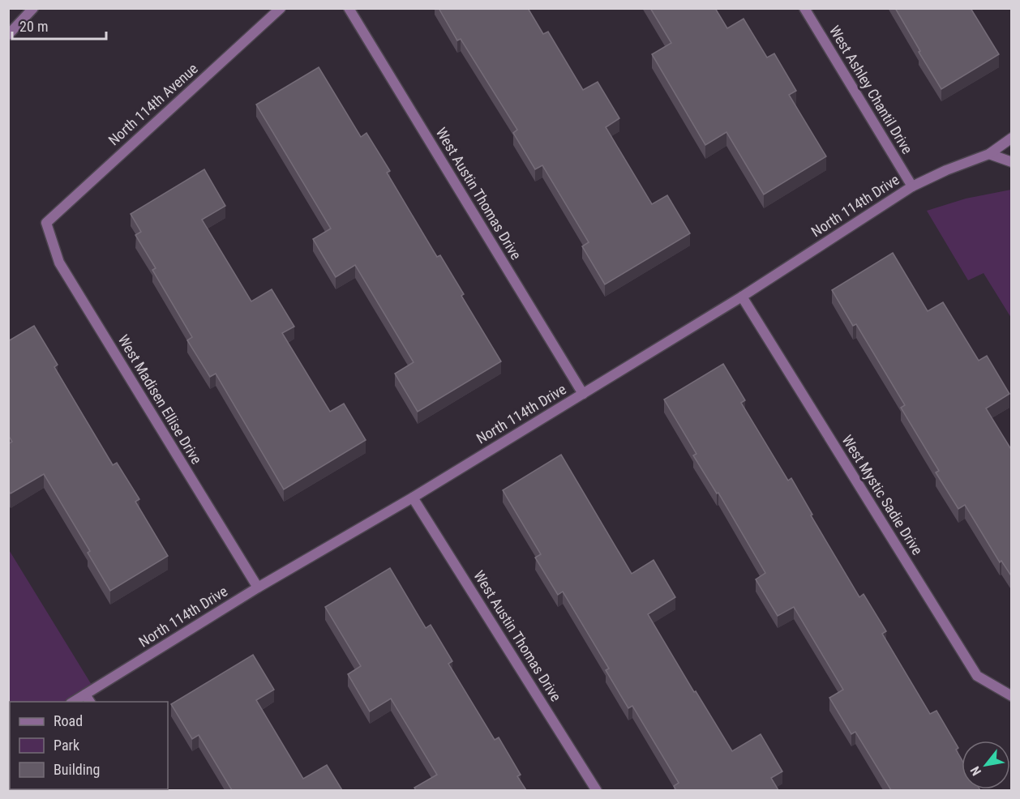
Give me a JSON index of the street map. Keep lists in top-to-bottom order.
{
  "streets": {
    "street": [
      "West Ashley Chantil Drive",
      "North 114th Avenue",
      "West Austin Thomas Drive",
      "North 114th Drive",
      "West Madisen Ellise Drive",
      "West Mystic Sadie Drive"
    ]
  },
  "crossings": [
    ["West Ashley Chantil Drive", "North 114th Drive"],
    ["North 114th Avenue", "West Madisen Ellise Drive"],
    ["West Austin Thomas Drive", "North 114th Drive"],
    ["North 114th Drive", "West Madisen Ellise Drive"],
    ["North 114th Drive", "West Mystic Sadie Drive"]
  ],
  "legend": ["Road", "Park", "Building"],
  "scale_bar": "20 m",
  "north": "bottom left"
}
